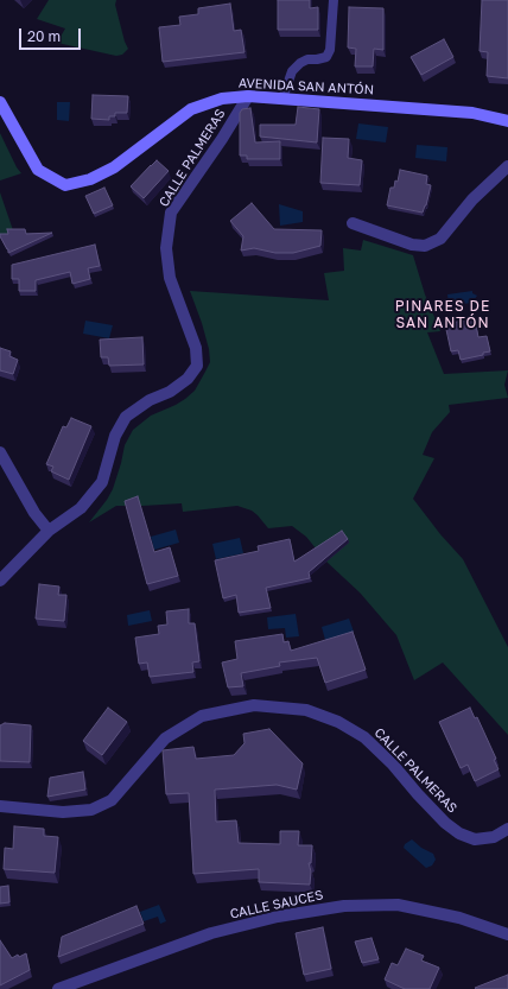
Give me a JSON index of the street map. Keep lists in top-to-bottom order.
{
  "streets": {
    "street": ["AVENIDA SAN ANTÓN", "CALLE PALMERAS", "CALLE SAUCES"]
  },
  "crossings": [
    ["AVENIDA SAN ANTÓN", "CALLE PALMERAS"]
  ],
  "districts": ["PINARES DE SAN ANTÓN"],
  "scale_bar": "20 m"
}
